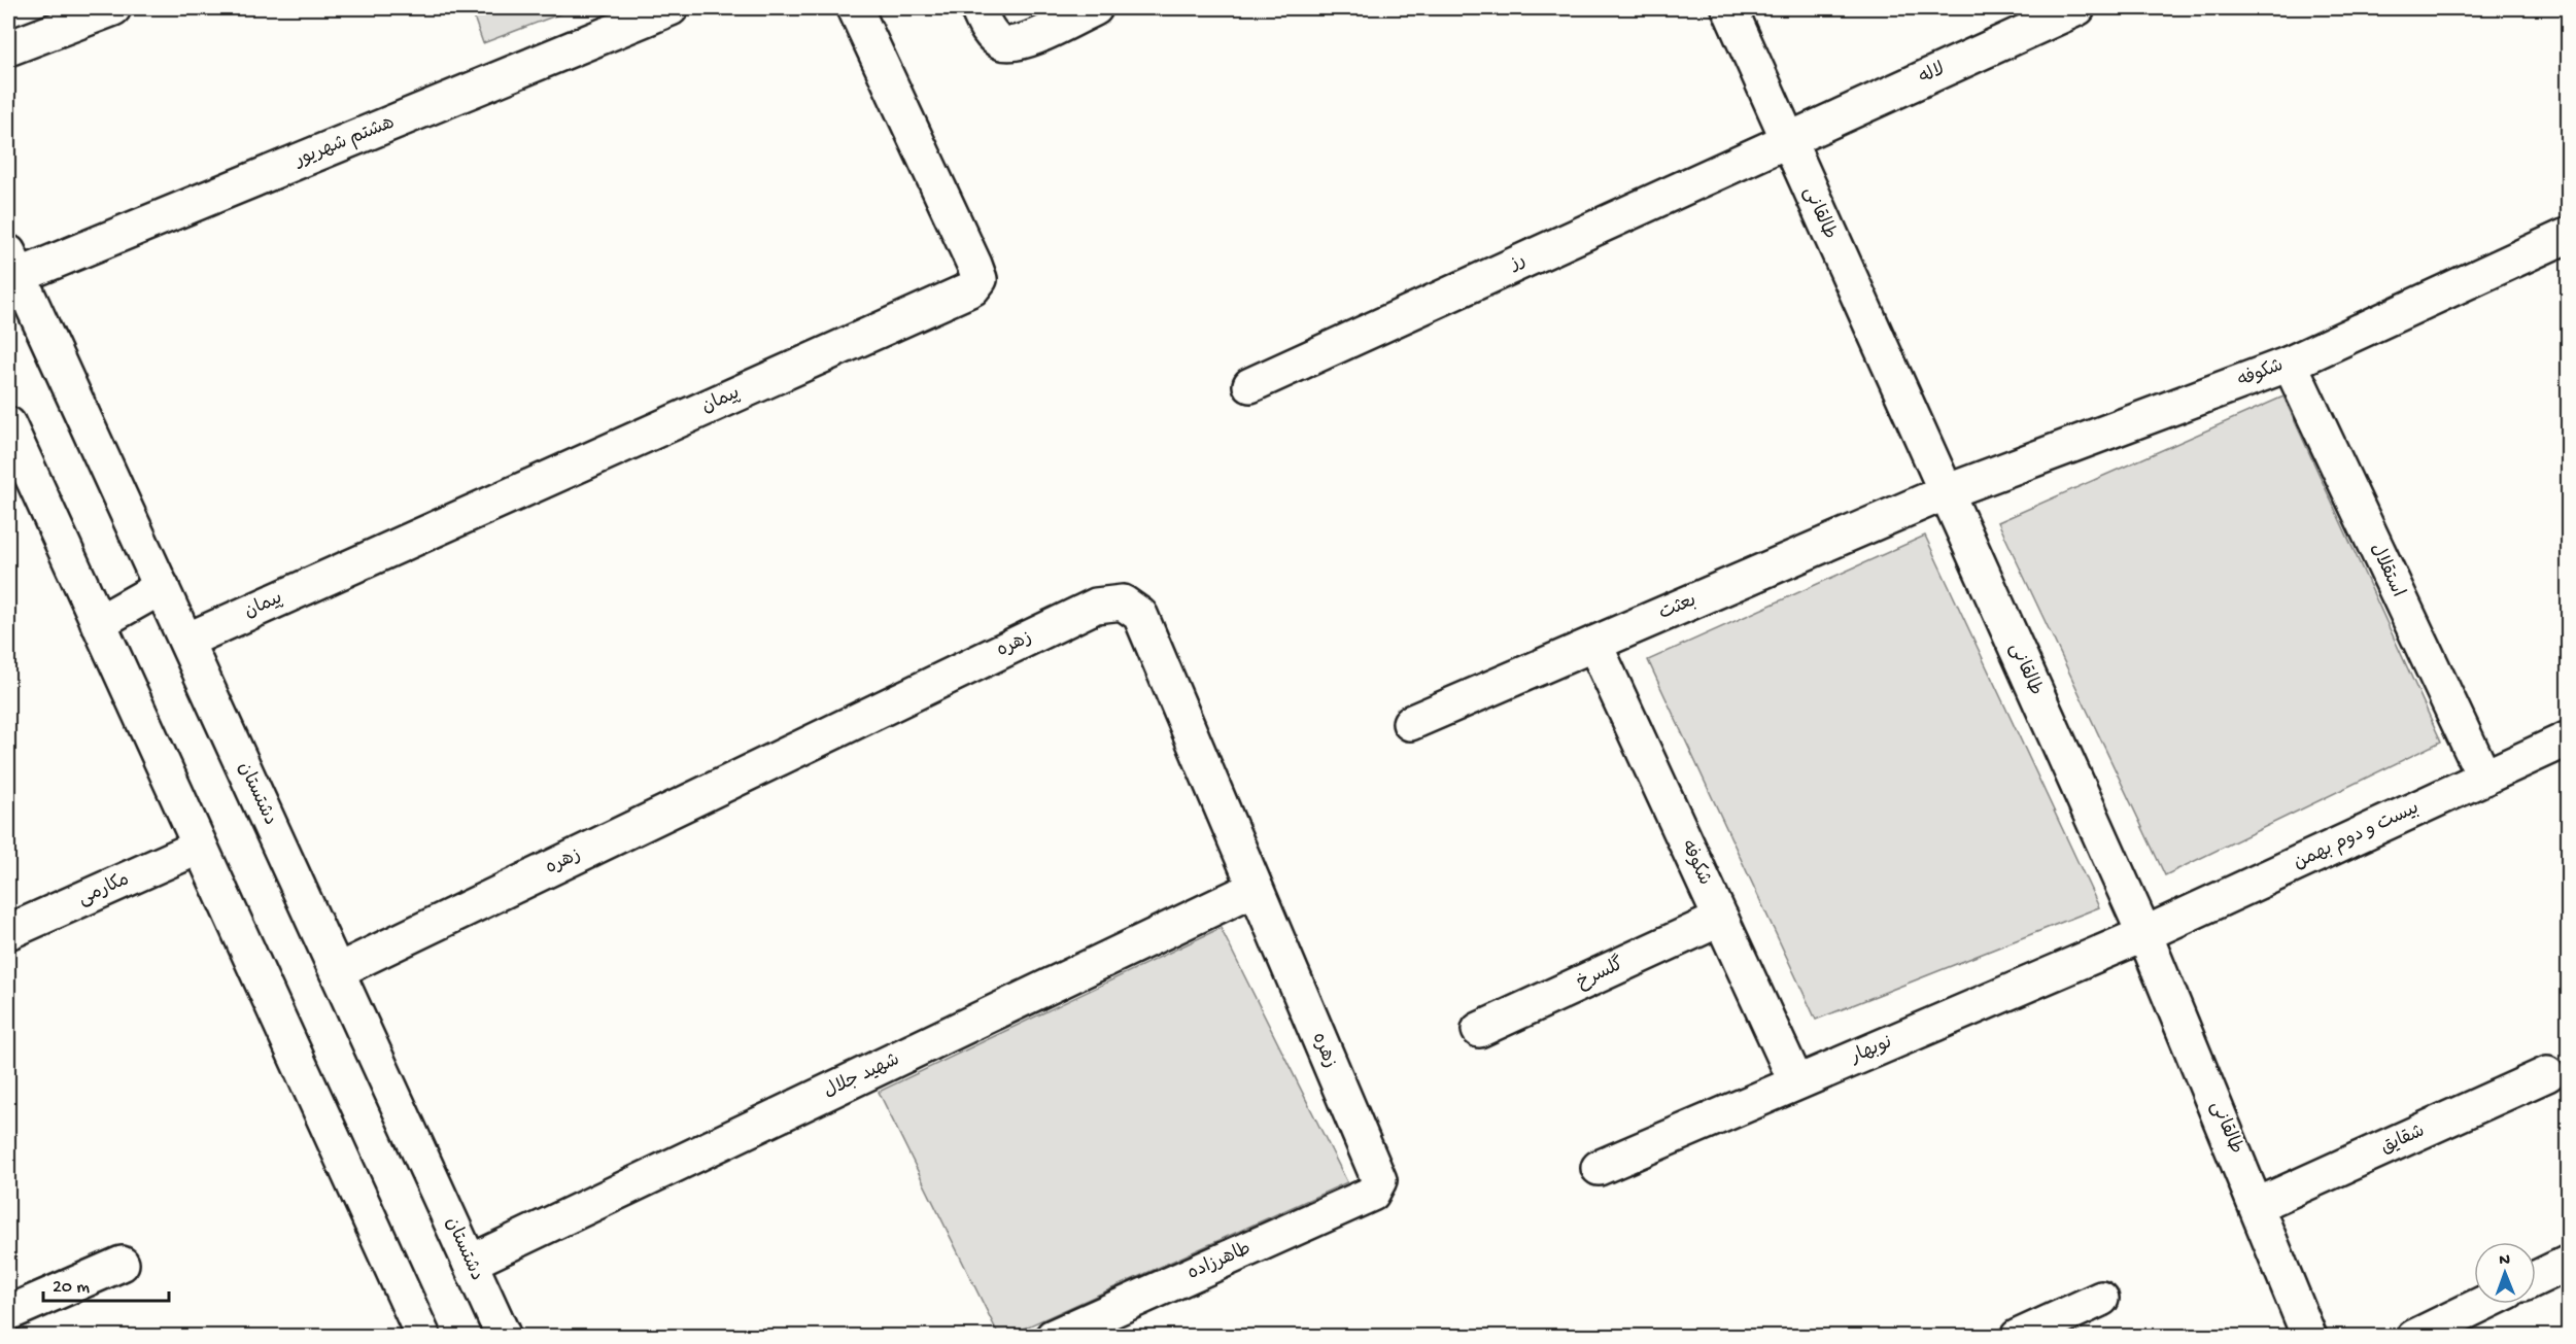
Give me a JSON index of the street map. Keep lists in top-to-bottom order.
{
  "streets": {
    "street": [
      "لاله",
      "هشتم شهریور",
      "طالقانی",
      "رز",
      "شکوفه",
      "پیمان",
      "استقلال",
      "بعثت",
      "زهره",
      "دشتستان",
      "بیست و دوم بهمن",
      "مکارمی",
      "گلسرخ",
      "نوبهار",
      "شهید جلال",
      "شقایق",
      "طاهرزاده"
    ]
  },
  "crossings": [
    ["لاله", "طالقانی"],
    ["لاله", "رز"],
    ["هشتم شهریور", "دشتستان"],
    ["طالقانی", "رز"],
    ["طالقانی", "شکوفه"],
    ["طالقانی", "بعثت"],
    ["طالقانی", "بیست و دوم بهمن"],
    ["طالقانی", "نوبهار"],
    ["طالقانی", "شقایق"],
    ["شکوفه", "استقلال"],
    ["شکوفه", "بعثت"],
    ["شکوفه", "گلسرخ"],
    ["شکوفه", "نوبهار"],
    ["پیمان", "دشتستان"],
    ["استقلال", "بیست و دوم بهمن"],
    ["زهره", "دشتستان"],
    ["زهره", "شهید جلال"],
    ["زهره", "طاهرزاده"],
    ["دشتستان", "شهید جلال"],
    ["بیست و دوم بهمن", "نوبهار"]
  ],
  "scale_bar": "20 m",
  "north": "top"
}
